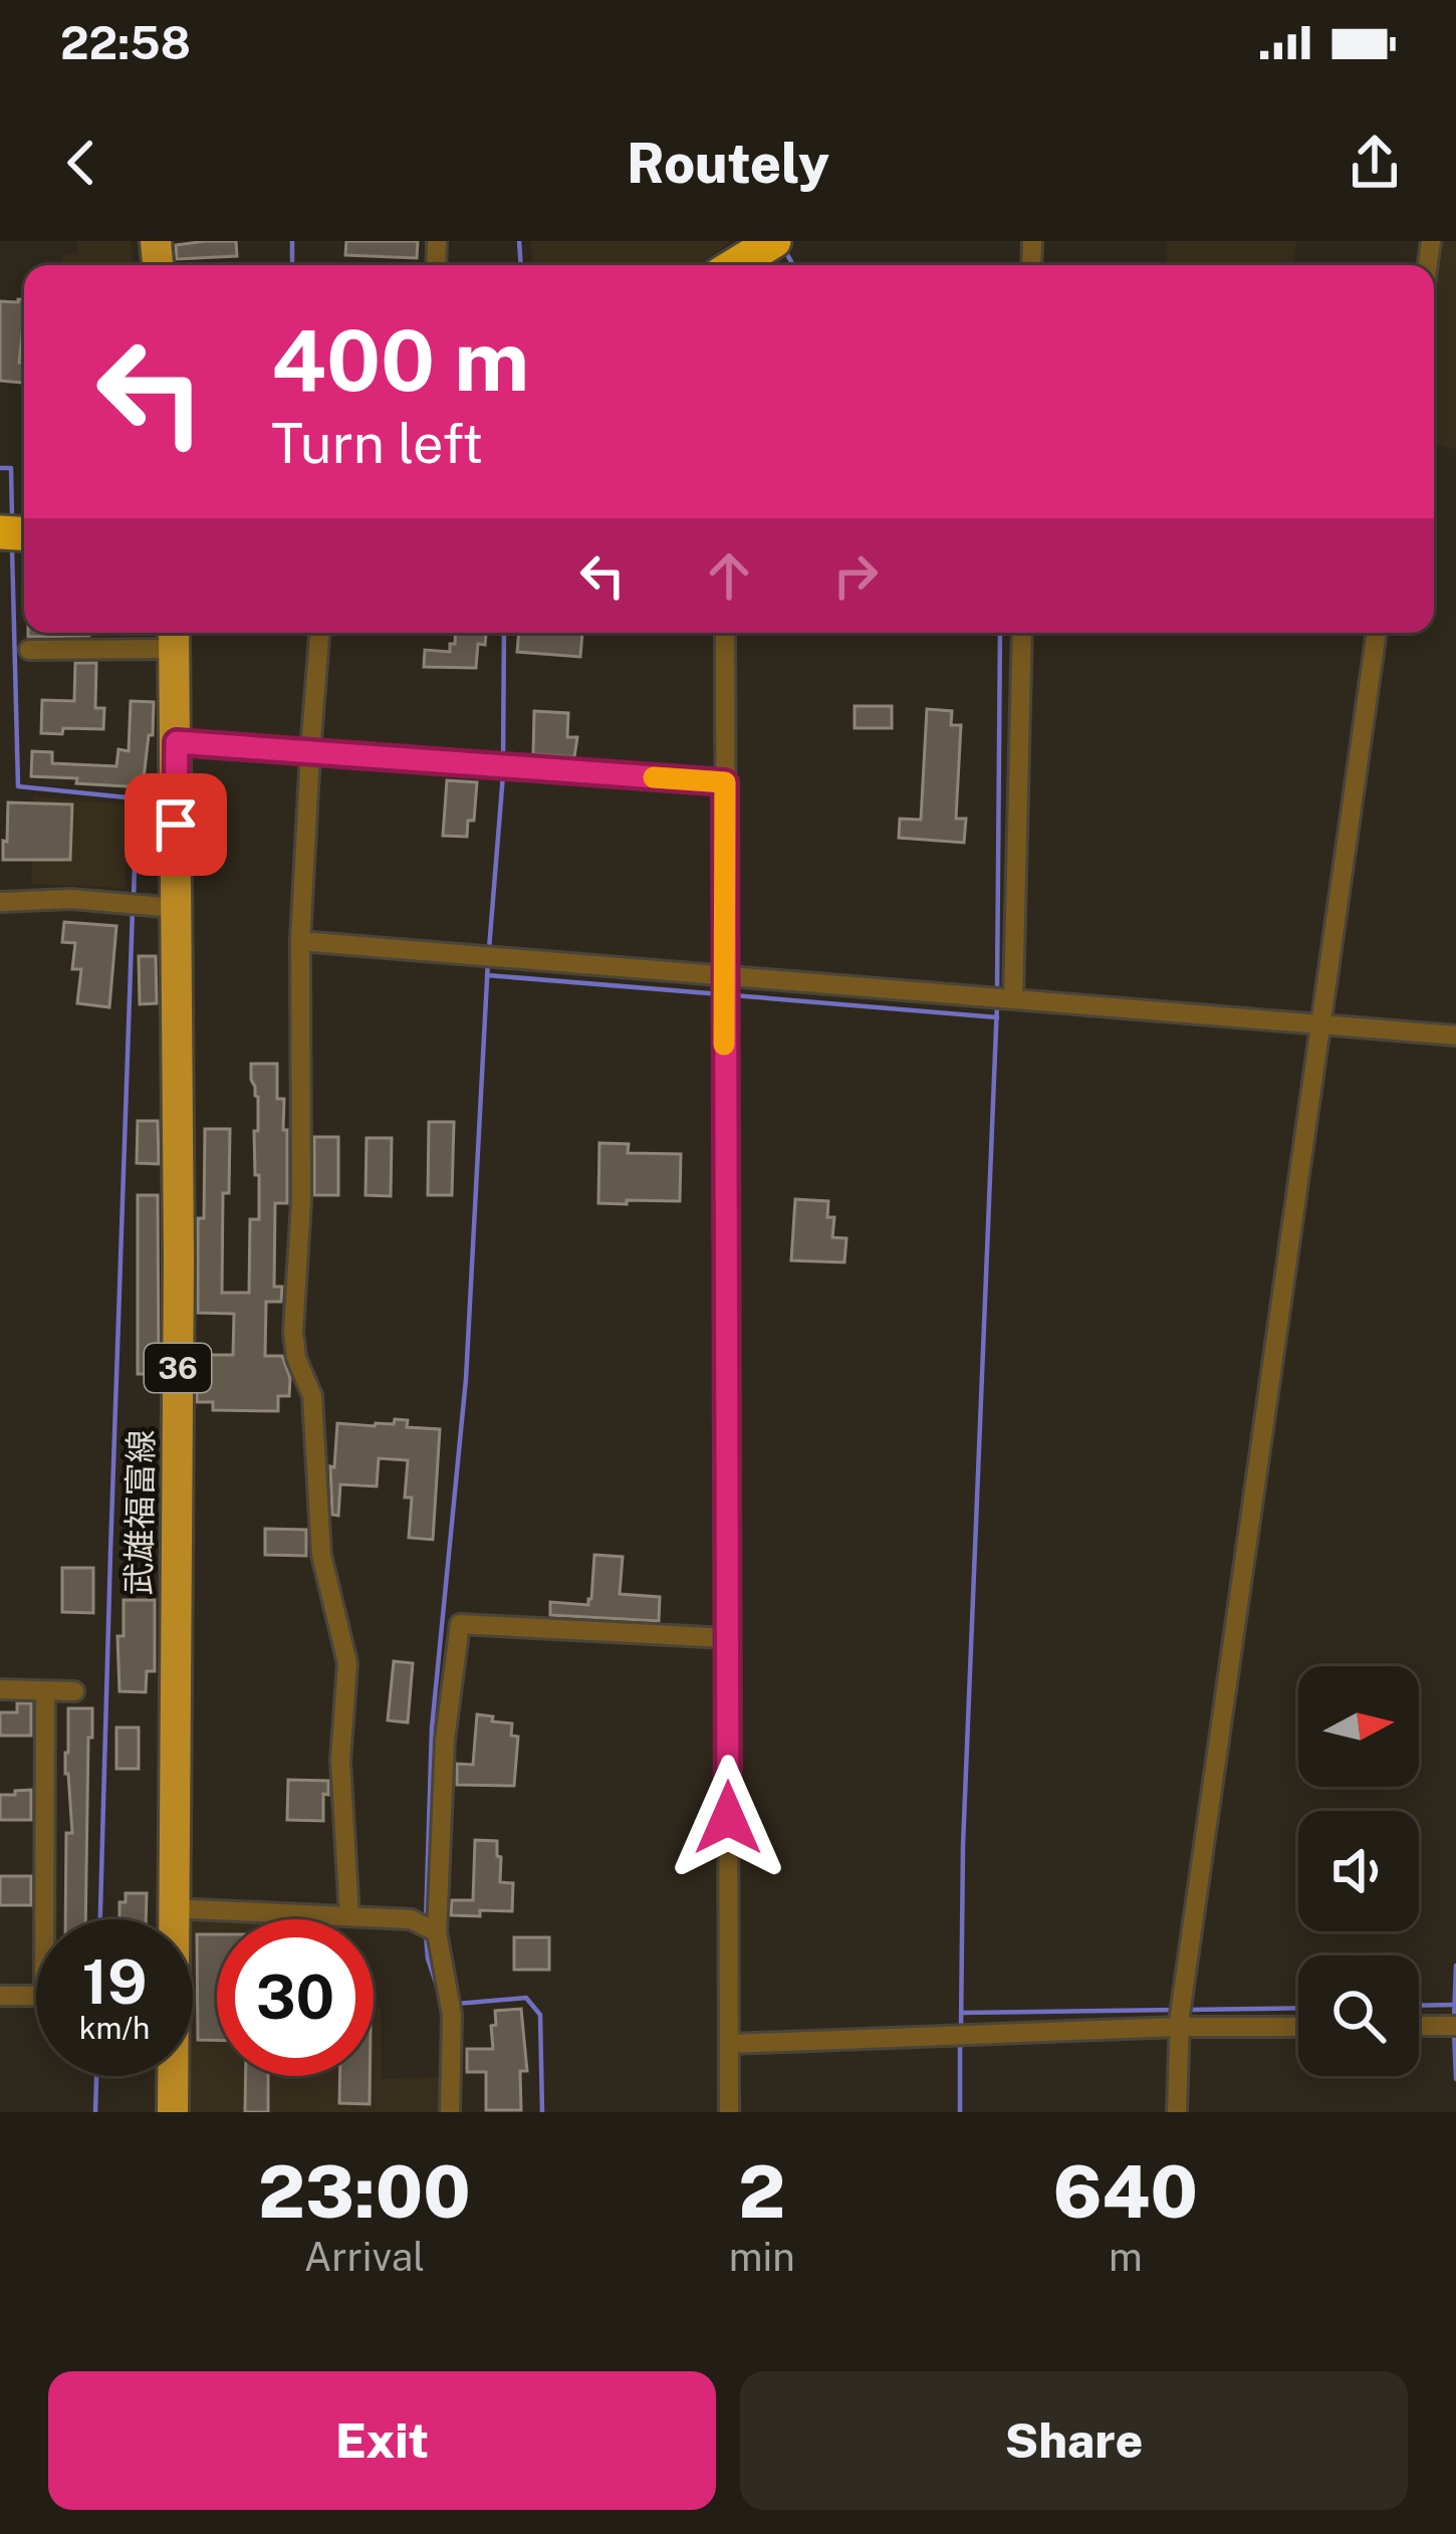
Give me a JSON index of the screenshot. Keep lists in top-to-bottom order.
{
  "streets": {
    "main road": ["36", "武雄福富線"]
  },
  "north": "right",
  "page": {
    "status": "22:58",
    "header": "Routely",
    "turn": ["400 m", "Turn left"],
    "speed": "19 km/h",
    "limit": "30",
    "eta": [
      "23:00",
      "Arrival",
      "2",
      "min",
      "640",
      "m"
    ],
    "buttons": ["Exit", "Share"]
  }
}
